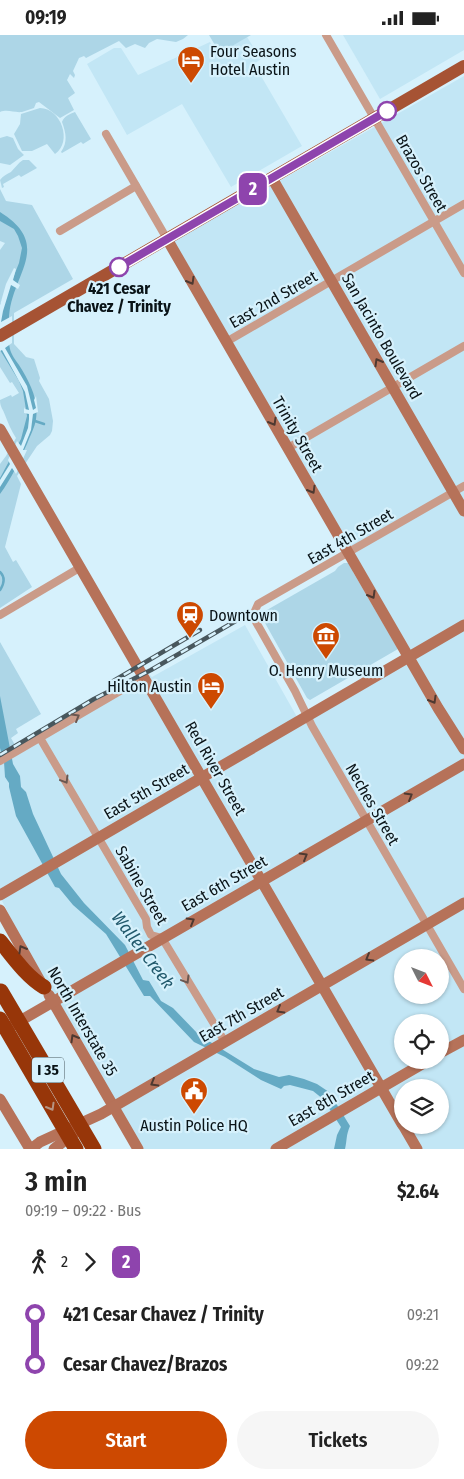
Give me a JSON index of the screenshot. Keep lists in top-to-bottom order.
{
  "streets": {
    "highway": ["I 35"],
    "main road": [
      "San Jacinto Boulevard",
      "Trinity Street",
      "Red River Street",
      "East 5th Street",
      "East 6th Street",
      "East 7th Street",
      "North Interstate 35",
      "East 8th Street"
    ],
    "street": [
      "Brazos Street",
      "East 2nd Street",
      "East 4th Street",
      "Neches Street",
      "Sabine Street"
    ]
  },
  "crossings": [
    ["Brazos Street", "East 2nd Street"],
    ["East 2nd Street", "San Jacinto Boulevard"],
    ["East 2nd Street", "Trinity Street"],
    ["San Jacinto Boulevard", "East 4th Street"],
    ["Trinity Street", "East 4th Street"],
    ["Trinity Street", "East 5th Street"],
    ["East 4th Street", "Neches Street"],
    ["Red River Street", "East 5th Street"],
    ["Red River Street", "East 6th Street"],
    ["Red River Street", "East 7th Street"],
    ["Red River Street", "East 8th Street"],
    ["East 5th Street", "Neches Street"],
    ["East 5th Street", "Sabine Street"],
    ["Neches Street", "East 6th Street"],
    ["Neches Street", "East 7th Street"],
    ["East 6th Street", "Sabine Street"],
    ["East 6th Street", "North Interstate 35"],
    ["Sabine Street", "East 7th Street"],
    ["East 7th Street", "North Interstate 35"]
  ],
  "one_way": [
    "Trinity Street",
    "East 6th Street",
    "Sabine Street",
    "East 7th Street",
    "North Interstate 35"
  ],
  "water": ["Waller Creek"],
  "places": {
    "hotel": ["Four Seasons Hotel Austin", "Hilton Austin"],
    "other": ["421 Cesar Chavez / Trinity"],
    "station": ["Downtown"],
    "museum": ["O. Henry Museum"],
    "public building": ["Austin Police HQ"]
  },
  "lines": ["bus line 2"],
  "north": "bottom right",
  "page": {
    "status": "09:19",
    "on_map": "2",
    "heading": ["3 min", "09:19 – 09:22 · Bus", "$2.64"],
    "legs": ["2", "2"],
    "list": [
      {
        "name": "421 Cesar Chavez / Trinity",
        "value": "09:21"
      },
      {
        "name": "Cesar Chavez/Brazos",
        "value": "09:22"
      }
    ],
    "buttons": ["Start", "Tickets"]
  }
}
